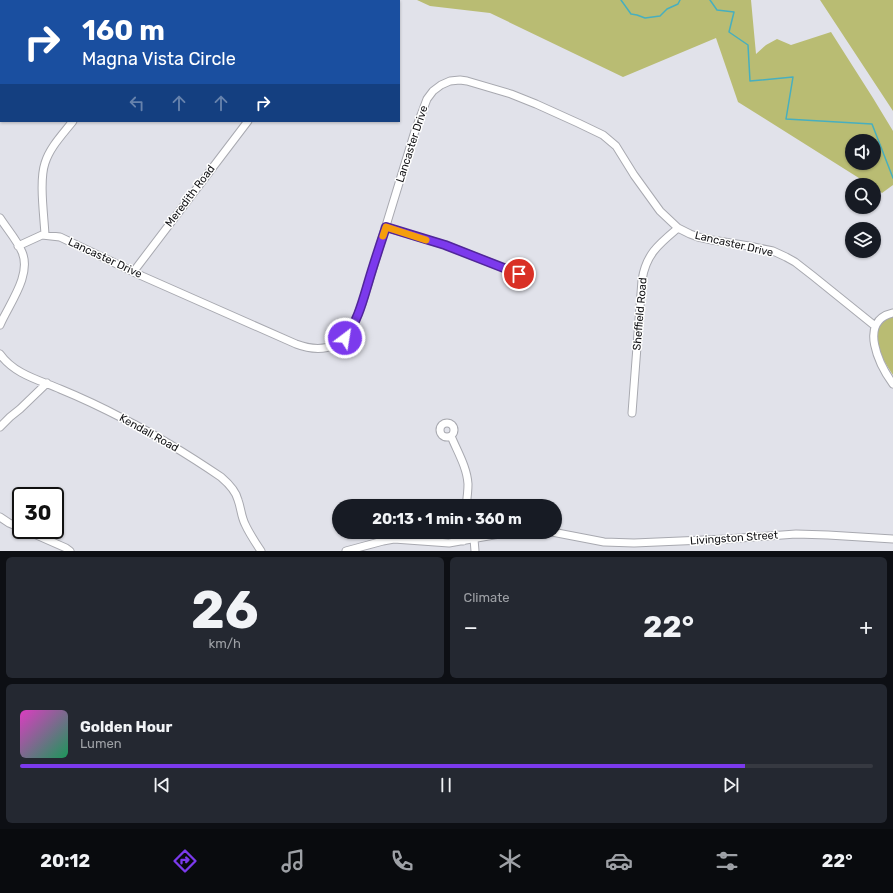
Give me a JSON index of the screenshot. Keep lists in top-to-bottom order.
{
  "streets": {
    "street": [
      "Lancaster Drive",
      "Meredith Road",
      "Sheffield Road",
      "Kendall Road",
      "Livingston Street"
    ]
  },
  "crossings": [
    ["Lancaster Drive", "Meredith Road"],
    ["Lancaster Drive", "Sheffield Road"]
  ],
  "page": {
    "turn": ["160 m", "Magna Vista Circle"],
    "limit": "30",
    "trip": "20:13 · 1 min · 360 m",
    "tile": [
      ["26", "km/h"],
      "Climate"
    ],
    "heat": ["−", "22°", "+"],
    "song": ["Golden Hour", "Lumen"],
    "tabs": ["20:12", "22°"]
  }
}
